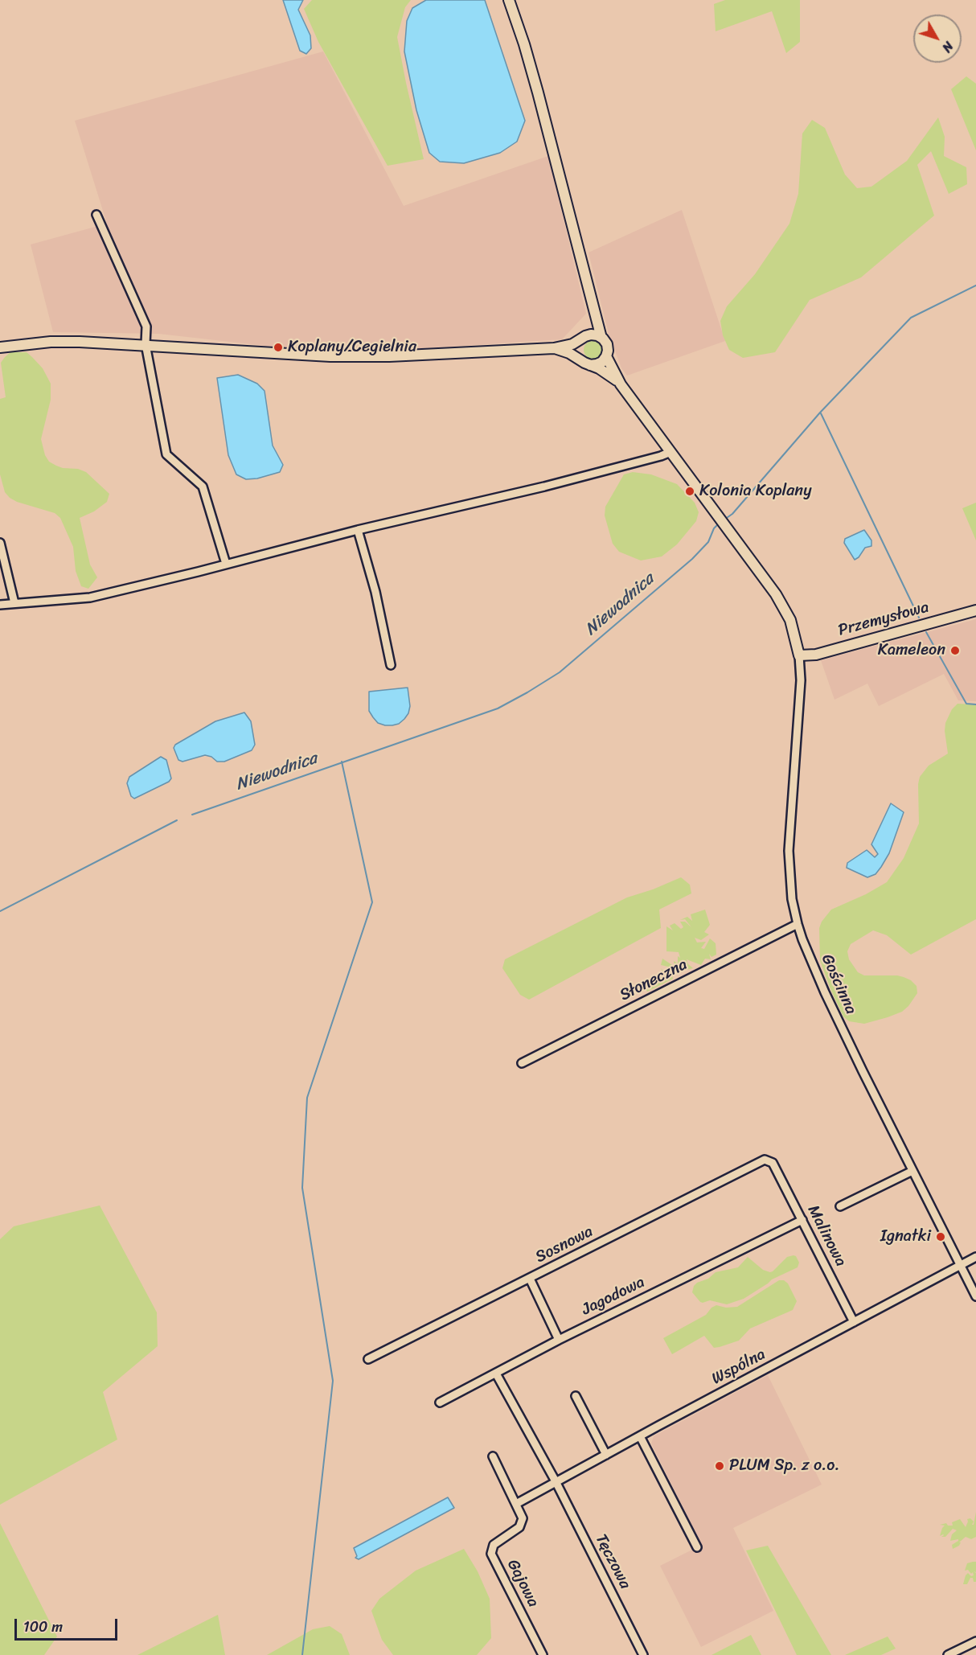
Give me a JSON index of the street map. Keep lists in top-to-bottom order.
{
  "streets": {
    "street": [
      "Przemysłowa",
      "Słoneczna",
      "Gościnna",
      "Malinowa",
      "Sosnowa",
      "Jagodowa",
      "Wspólna",
      "Tęczowa",
      "Gajowa"
    ]
  },
  "crossings": [
    ["Przemysłowa", "Gościnna"],
    ["Słoneczna", "Gościnna"],
    ["Gościnna", "Wspólna"],
    ["Malinowa", "Sosnowa"],
    ["Malinowa", "Jagodowa"],
    ["Malinowa", "Wspólna"],
    ["Jagodowa", "Tęczowa"],
    ["Wspólna", "Tęczowa"],
    ["Wspólna", "Gajowa"]
  ],
  "water": ["Niewodnica"],
  "places": [
    "Koplany/Cegielnia",
    "Kolonia Koplany",
    "Kameleon",
    "Ignatki",
    "PLUM Sp. z o.o."
  ],
  "scale_bar": "100 m",
  "north": "bottom right"
}
